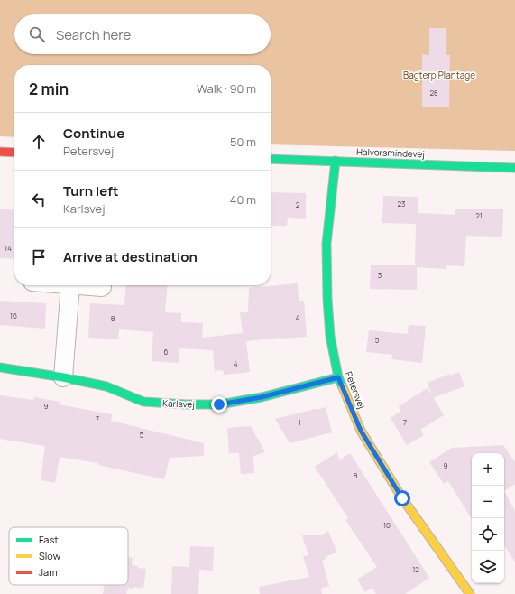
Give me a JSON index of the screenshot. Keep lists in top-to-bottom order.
{
  "streets": {
    "street": ["Halvorsmindevej", "Petersvej", "Karlsvej"]
  },
  "crossings": [
    ["Halvorsmindevej", "Petersvej"],
    ["Petersvej", "Karlsvej"]
  ],
  "parks": ["Bagterp Plantage"],
  "house_numbers": [
    "28",
    "23",
    "2",
    "21",
    "14",
    "3",
    "16",
    "4",
    "8",
    "5",
    "6",
    "4",
    "9",
    "7",
    "1",
    "7",
    "5",
    "9",
    "8",
    "10",
    "12"
  ],
  "legend": ["Fast", "Slow", "Jam"],
  "page": {
    "search": "Search here",
    "heading": ["2 min", "Walk · 90 m"],
    "list": [
      ["Continue", "Petersvej", "50 m"],
      ["Turn left", "Karlsvej", "40 m"],
      "Arrive at destination"
    ],
    "map_buttons": ["+", "−"]
  }
}
